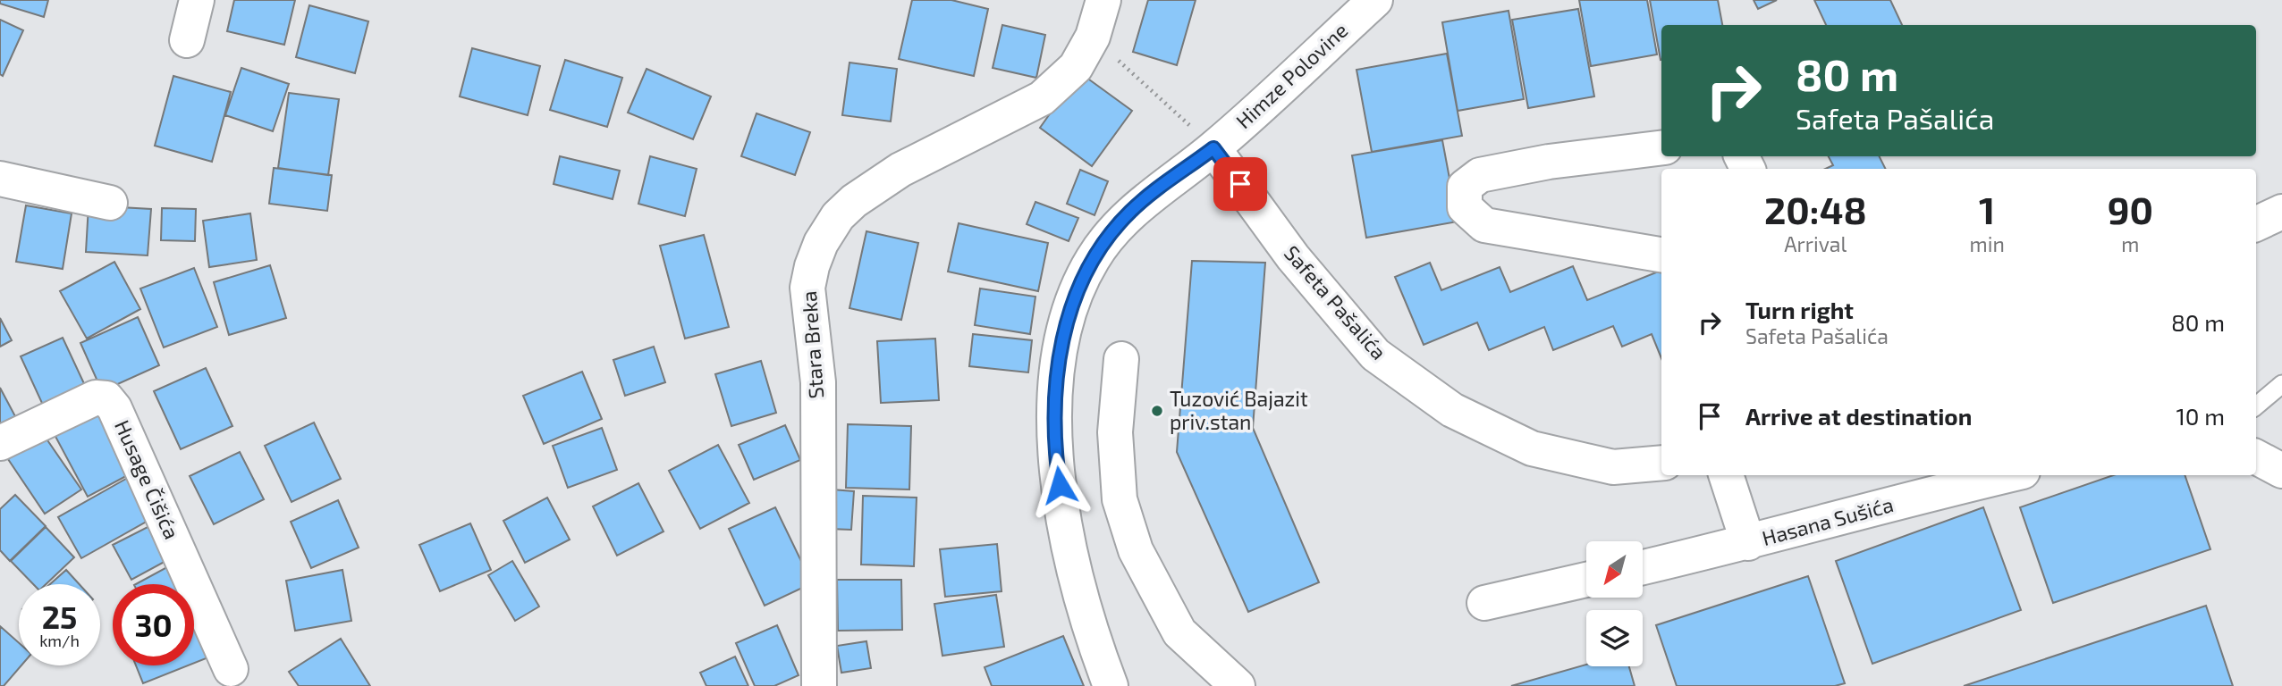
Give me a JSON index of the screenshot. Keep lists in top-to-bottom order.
{
  "streets": {
    "street": [
      "Himze Polovine",
      "Safeta Pašalića",
      "Stara Breka",
      "Husage Čišića",
      "Hasana Sušića"
    ]
  },
  "crossings": [
    ["Himze Polovine", "Safeta Pašalića"]
  ],
  "places": ["Tuzović Bajazit priv.stan"],
  "north": "bottom left",
  "page": {
    "turn": ["80 m", "Safeta Pašalića"],
    "eta": [
      "20:48",
      "Arrival",
      "1",
      "min",
      "90",
      "m"
    ],
    "list": [
      {
        "name": "Turn right",
        "note": "Safeta Pašalića",
        "value": "80 m"
      },
      {
        "name": "Arrive at destination",
        "value": "10 m"
      }
    ],
    "speed": "25 km/h",
    "limit": "30"
  }
}
